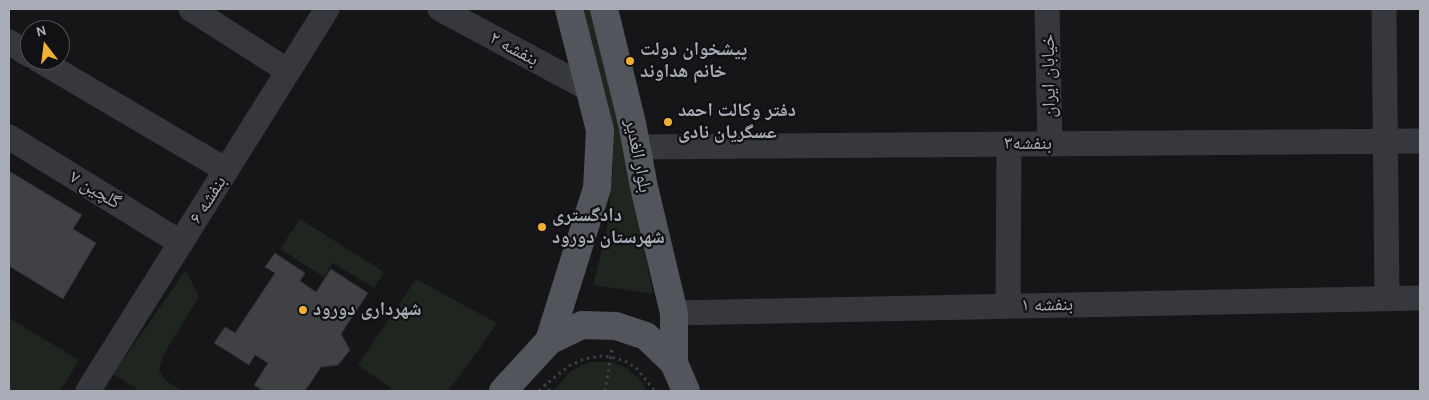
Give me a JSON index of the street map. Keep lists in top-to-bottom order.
{
  "streets": {
    "main road": ["بلوار الغدیر"],
    "street": [
      "بنفشه ۲",
      "خیابان ایران",
      "بنفشه۳",
      "گلچین ۷",
      "بنفشه ۶",
      "بنفشه ۱"
    ]
  },
  "crossings": [
    ["بنفشه ۲", "بلوار الغدیر"],
    ["خیابان ایران", "بنفشه۳"],
    ["بنفشه۳", "بلوار الغدیر"],
    ["بلوار الغدیر", "بنفشه ۱"],
    ["گلچین ۷", "بنفشه ۶"]
  ],
  "places": [
    "پیشخوان دولت خانم هداوند",
    "دفتر وکالت احمد عسگریان نادی",
    "دادگستری شهرستان دورود",
    "شهرداری دورود"
  ],
  "north": "top"
}
